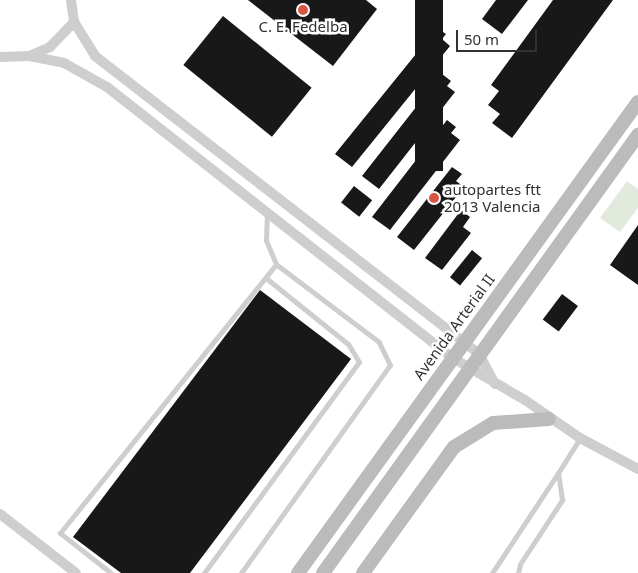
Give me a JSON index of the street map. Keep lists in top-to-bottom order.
{
  "streets": {
    "street": ["Avenida Arterial II"]
  },
  "places": ["C. E. Fedelba", "autopartes ftt 2013 Valencia"],
  "scale_bar": "50 m"
}
